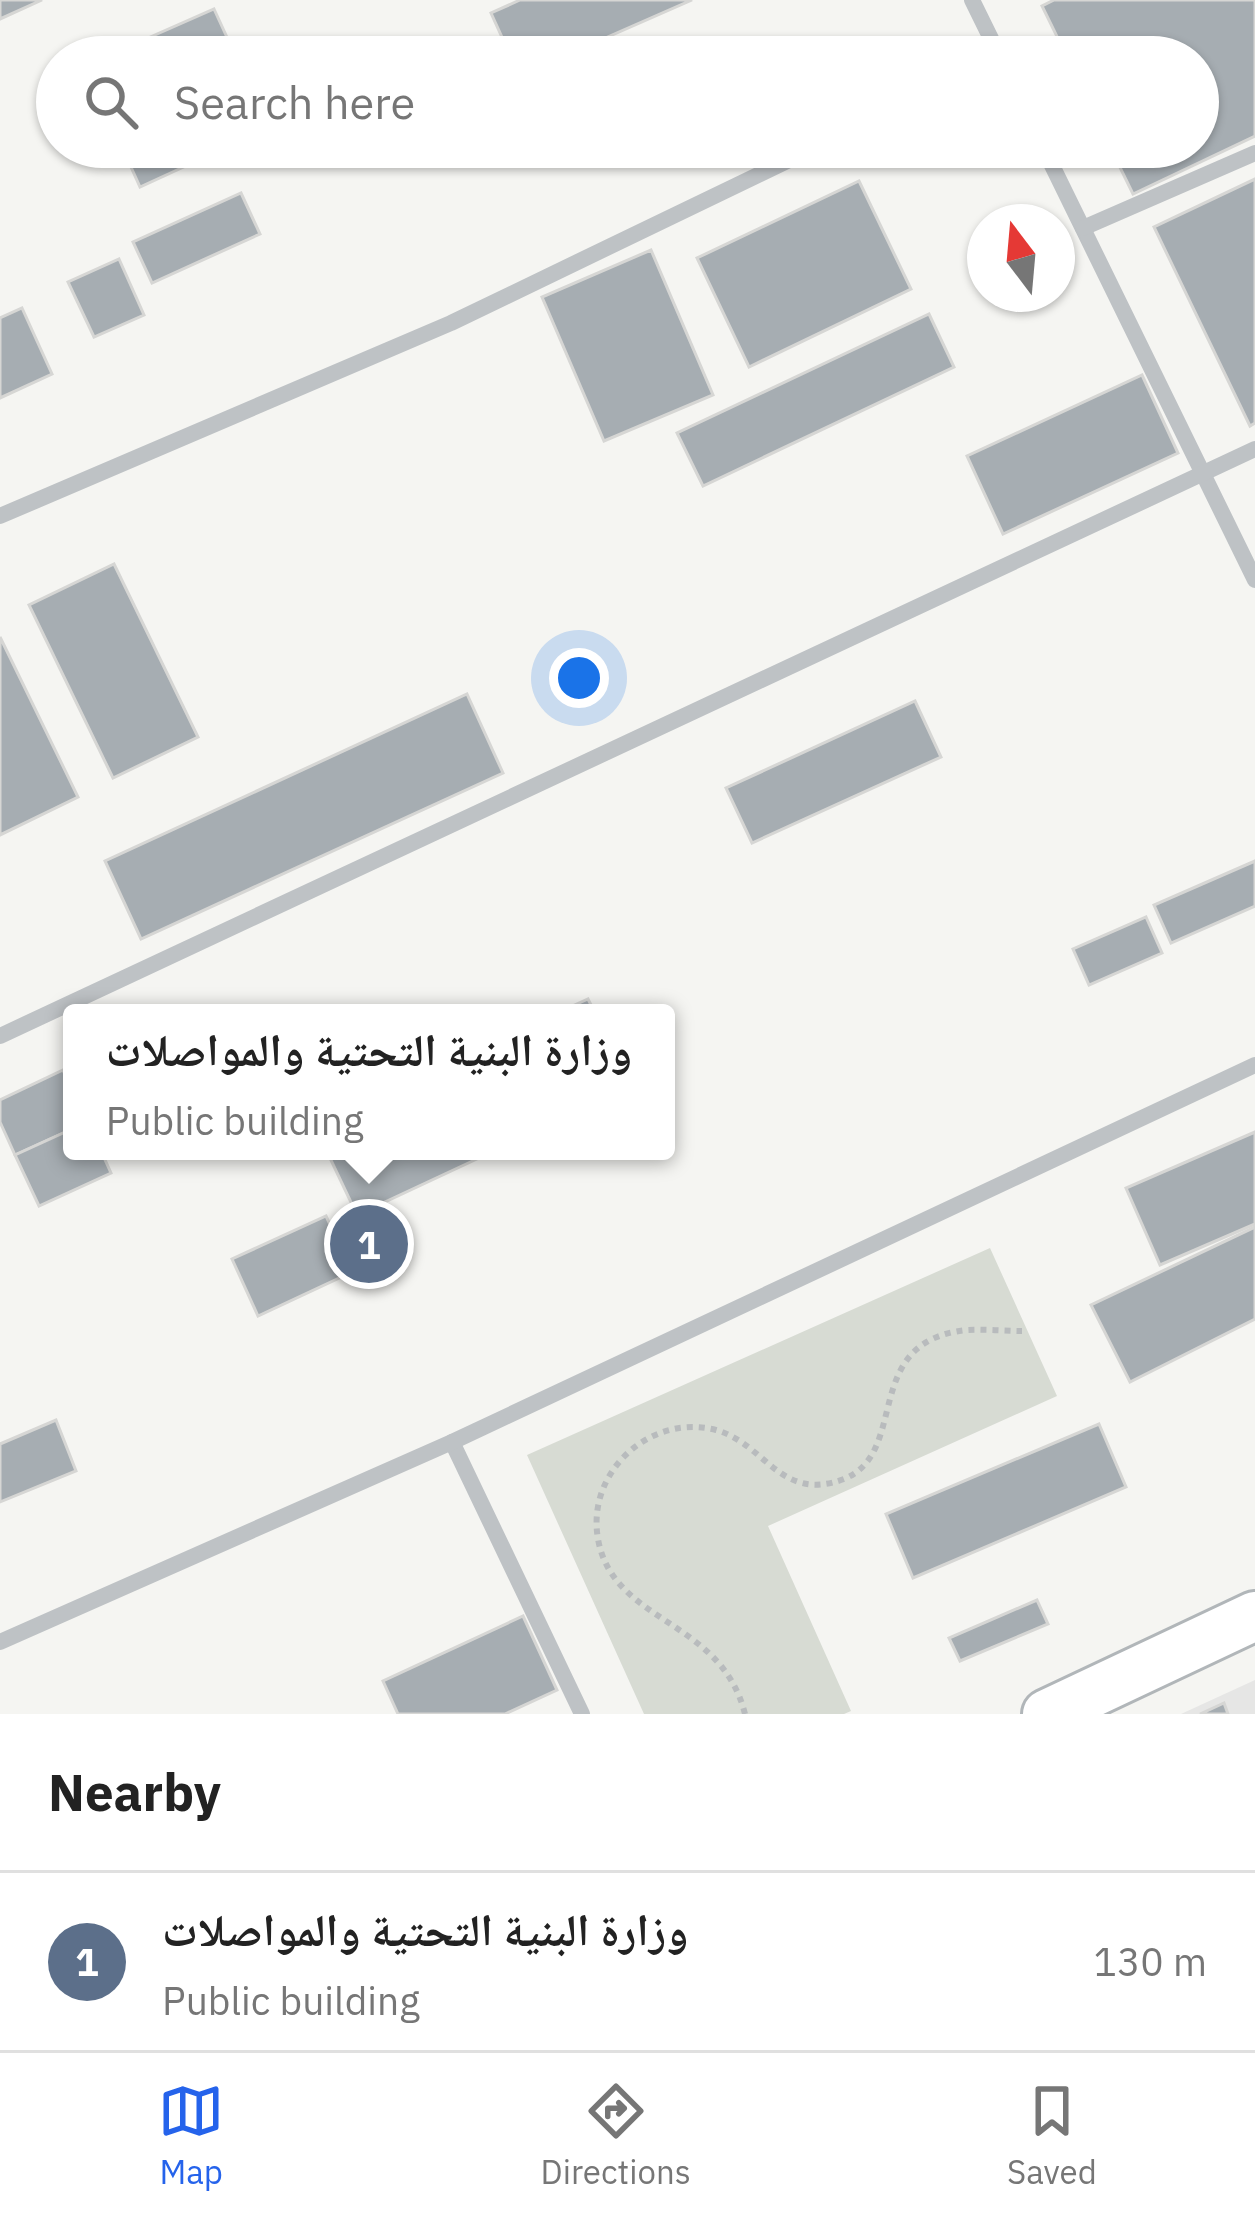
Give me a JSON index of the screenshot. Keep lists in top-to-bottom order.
{
  "north": "top",
  "page": {
    "search": "Search here",
    "popup": ["وزارة البنية التحتية والمواصلات", "Public building"],
    "pins": "1",
    "heading": "Nearby",
    "list": [
      {
        "mark": "1",
        "name": "وزارة البنية التحتية والمواصلات",
        "note": "Public building",
        "value": "130 m"
      }
    ],
    "nav": ["Map", "Directions", "Saved"]
  }
}
